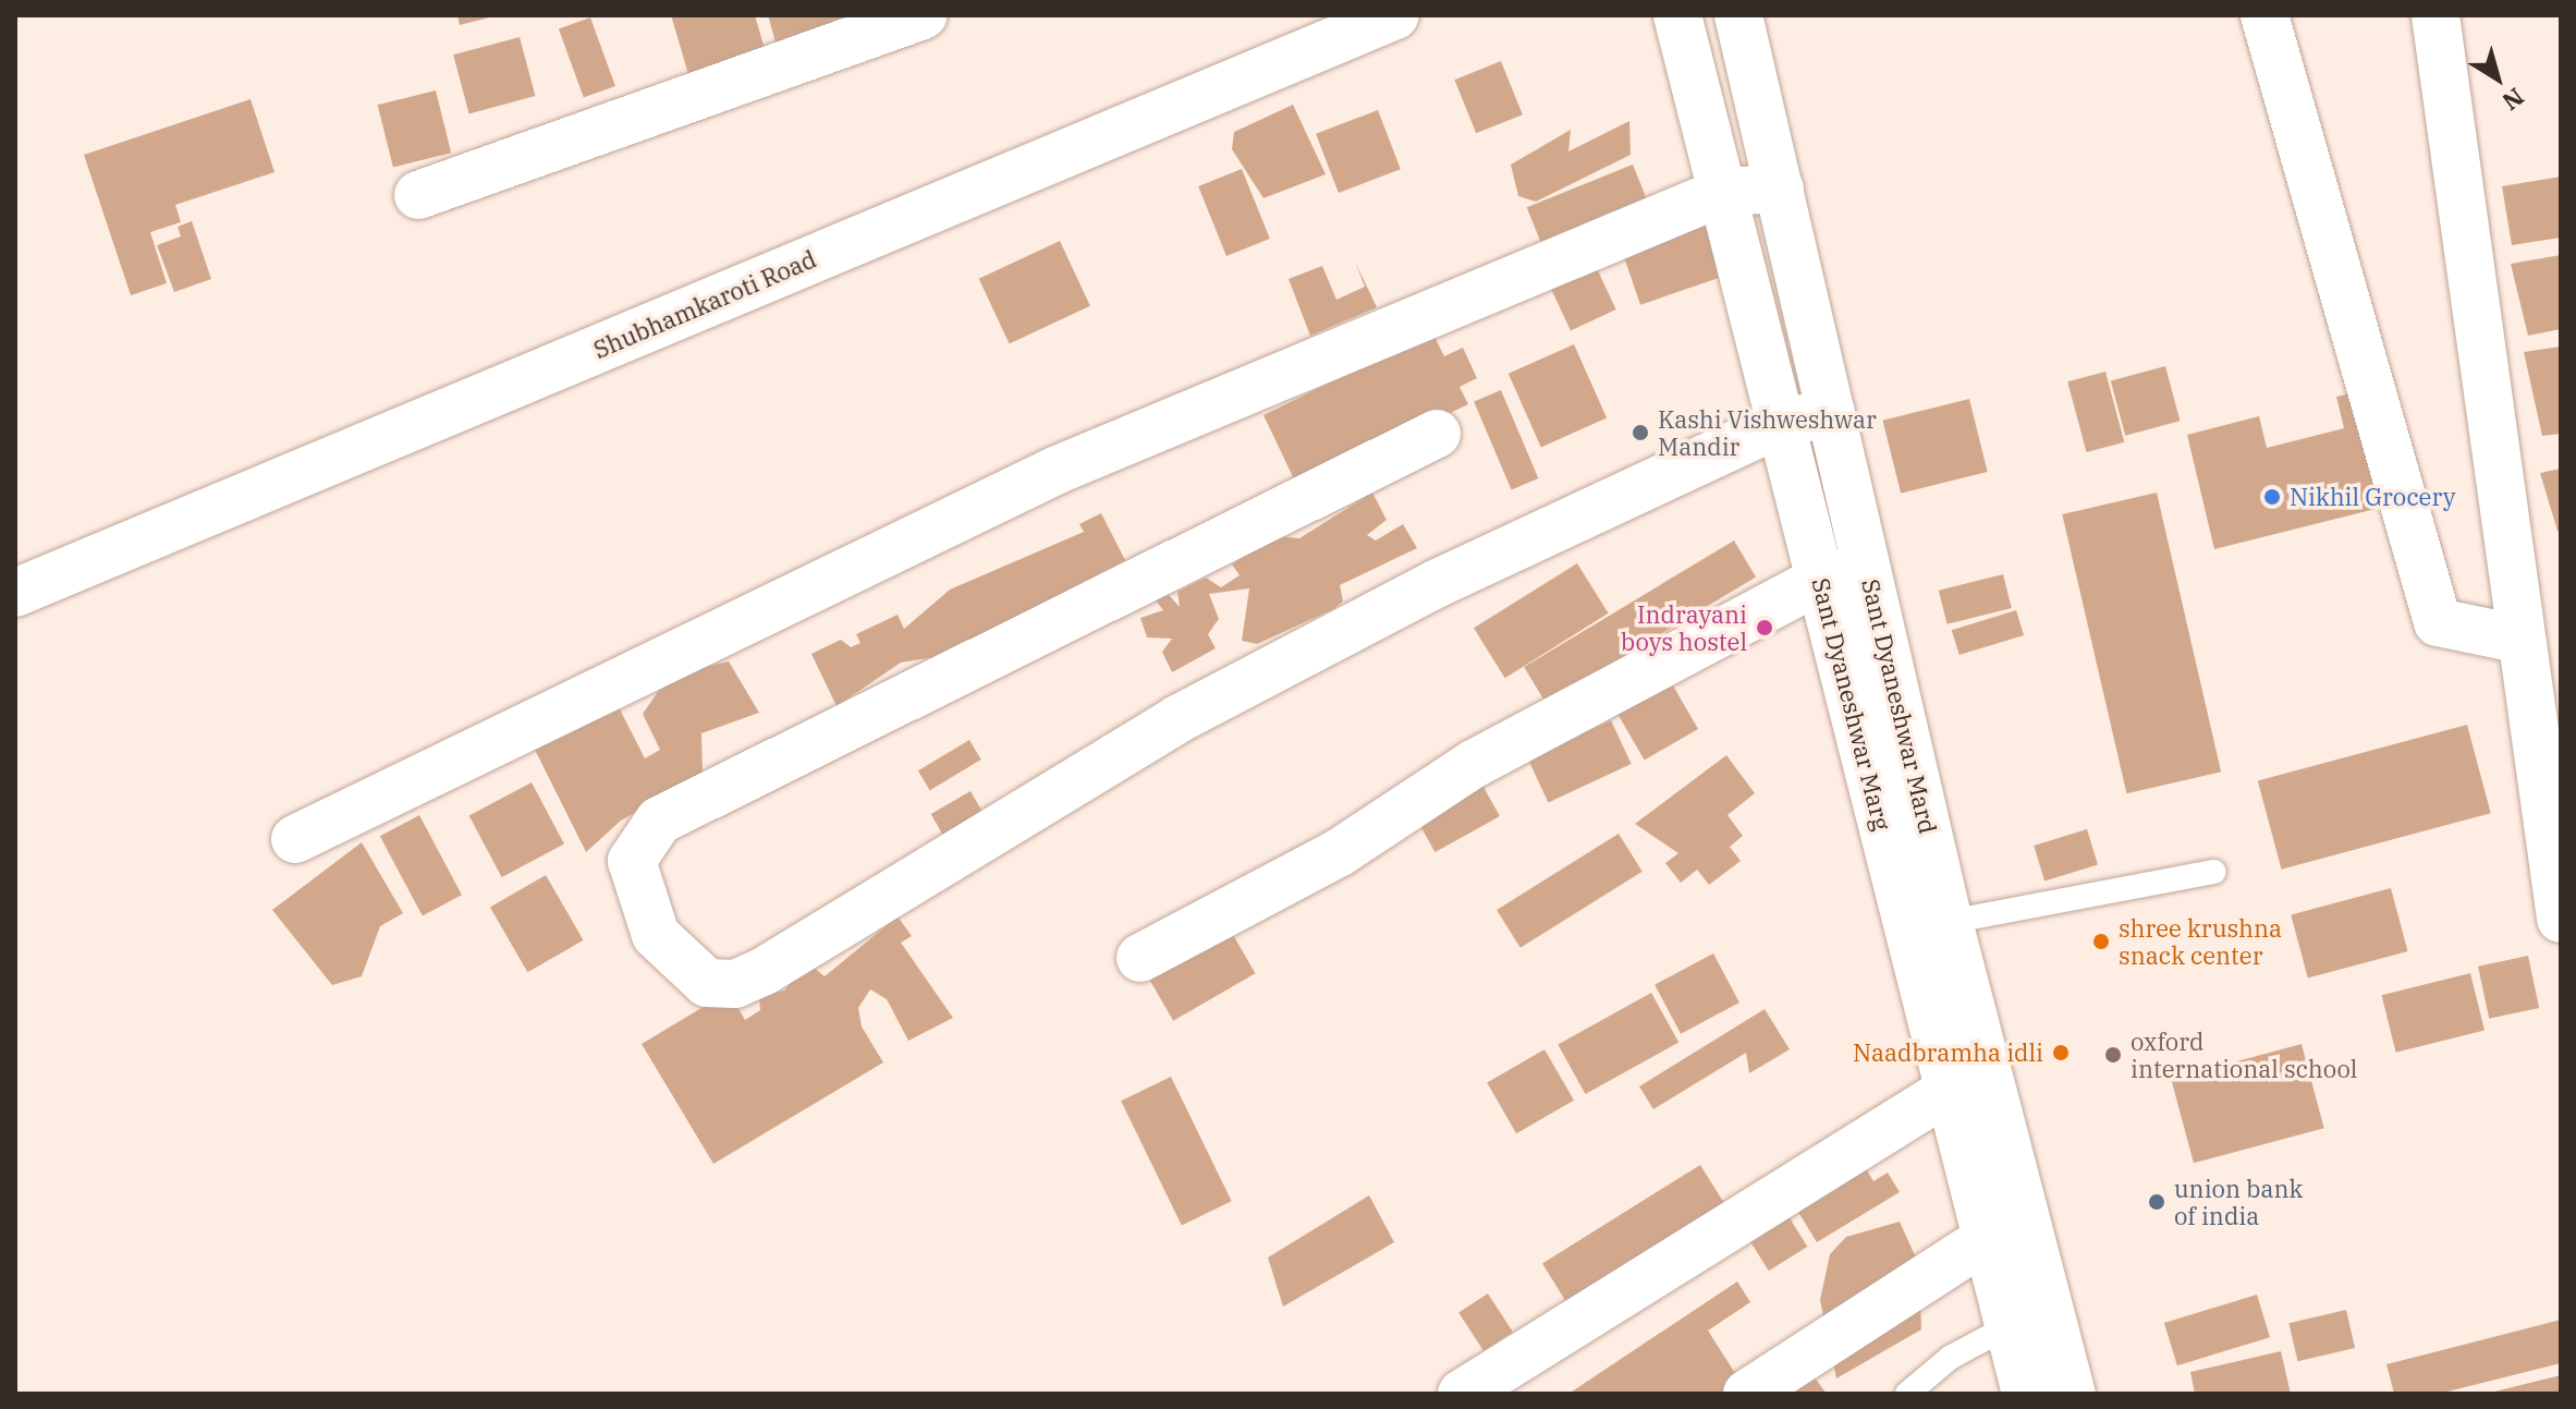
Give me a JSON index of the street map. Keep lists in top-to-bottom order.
{
  "streets": {
    "street": ["Shubhamkaroti Road", "Sant Dyaneshwar Marg", "Sant Dyaneshwar Mard"]
  },
  "crossings": [
    ["Sant Dyaneshwar Marg", "Sant Dyaneshwar Mard"]
  ],
  "places": [
    "Kashi Vishweshwar Mandir",
    "Nikhil Grocery",
    "Indrayani boys hostel",
    "shree krushna snack center",
    "Naadbramha idli",
    "oxford international school",
    "union bank of india"
  ],
  "north": "bottom right"
}
